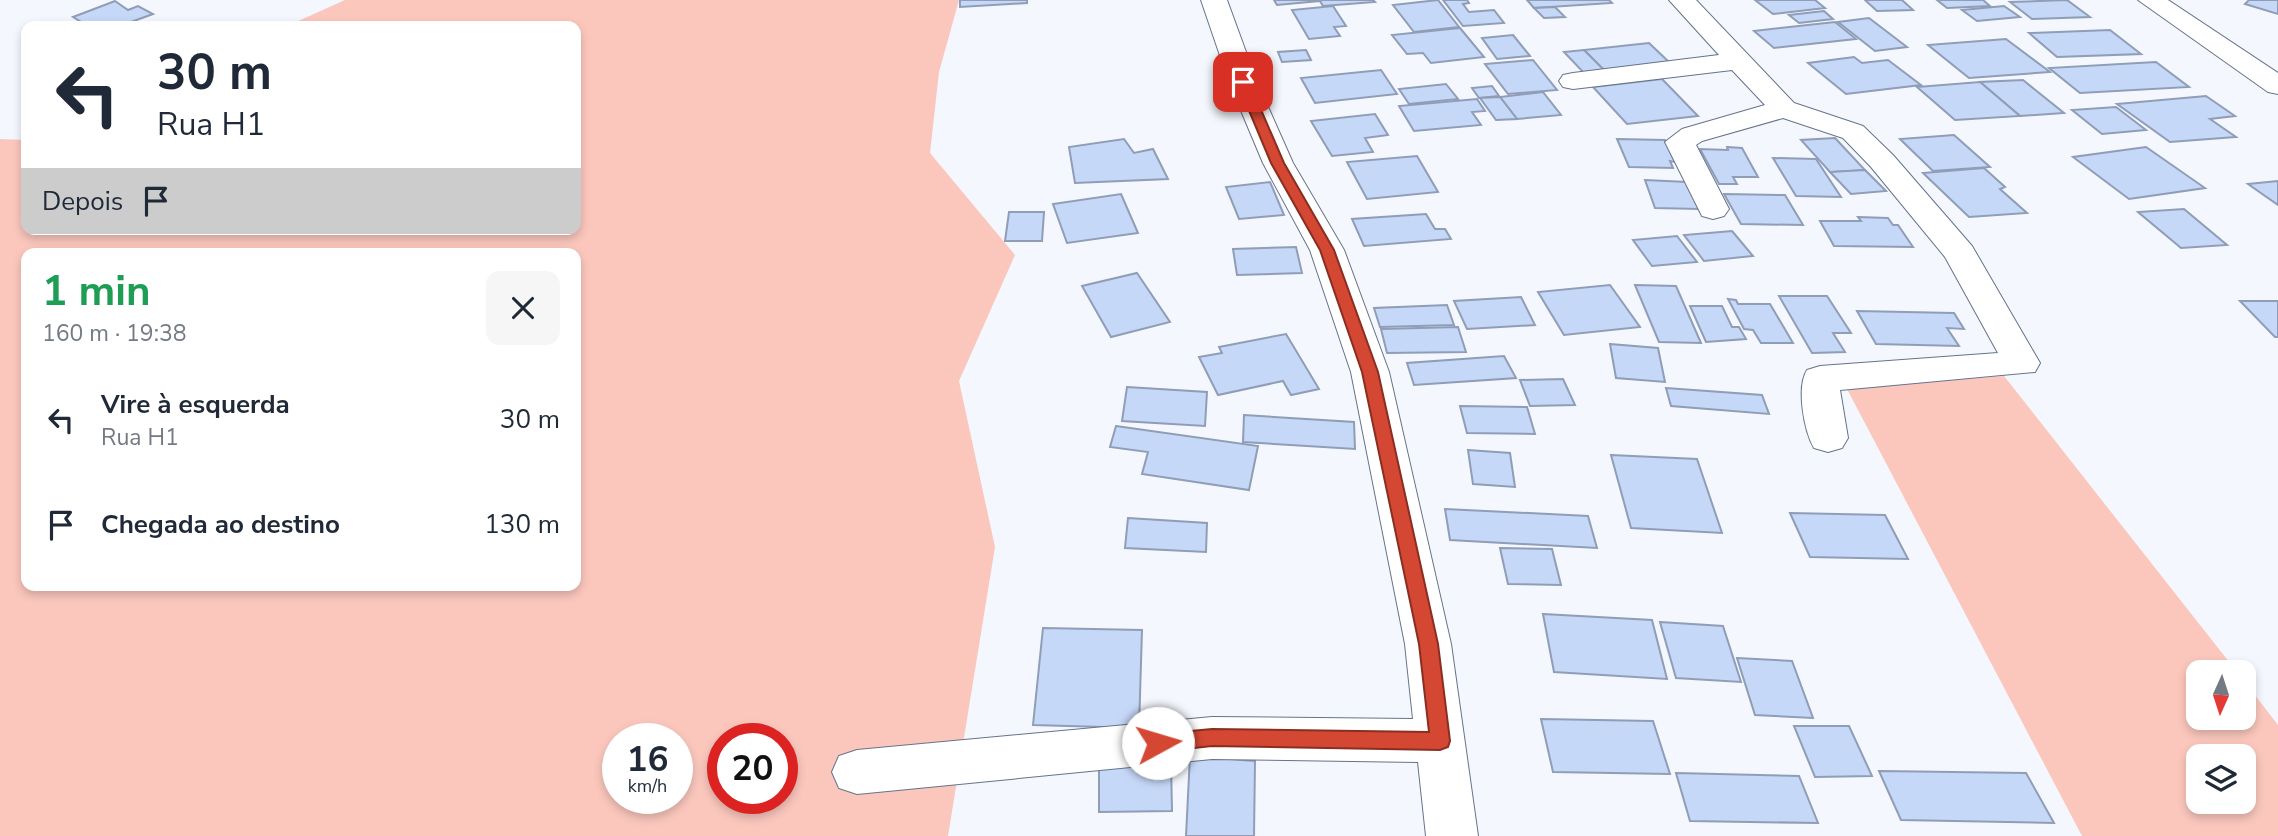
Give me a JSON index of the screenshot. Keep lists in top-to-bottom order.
{
  "north": "bottom",
  "page": {
    "turn": ["30 m", "Rua H1"],
    "then": "Depois",
    "heading": ["1 min", "160 m · 19:38"],
    "list": [
      {
        "name": "Vire à esquerda",
        "note": "Rua H1",
        "value": "30 m"
      },
      {
        "name": "Chegada ao destino",
        "value": "130 m"
      }
    ],
    "speed": "16 km/h",
    "limit": "20"
  }
}
